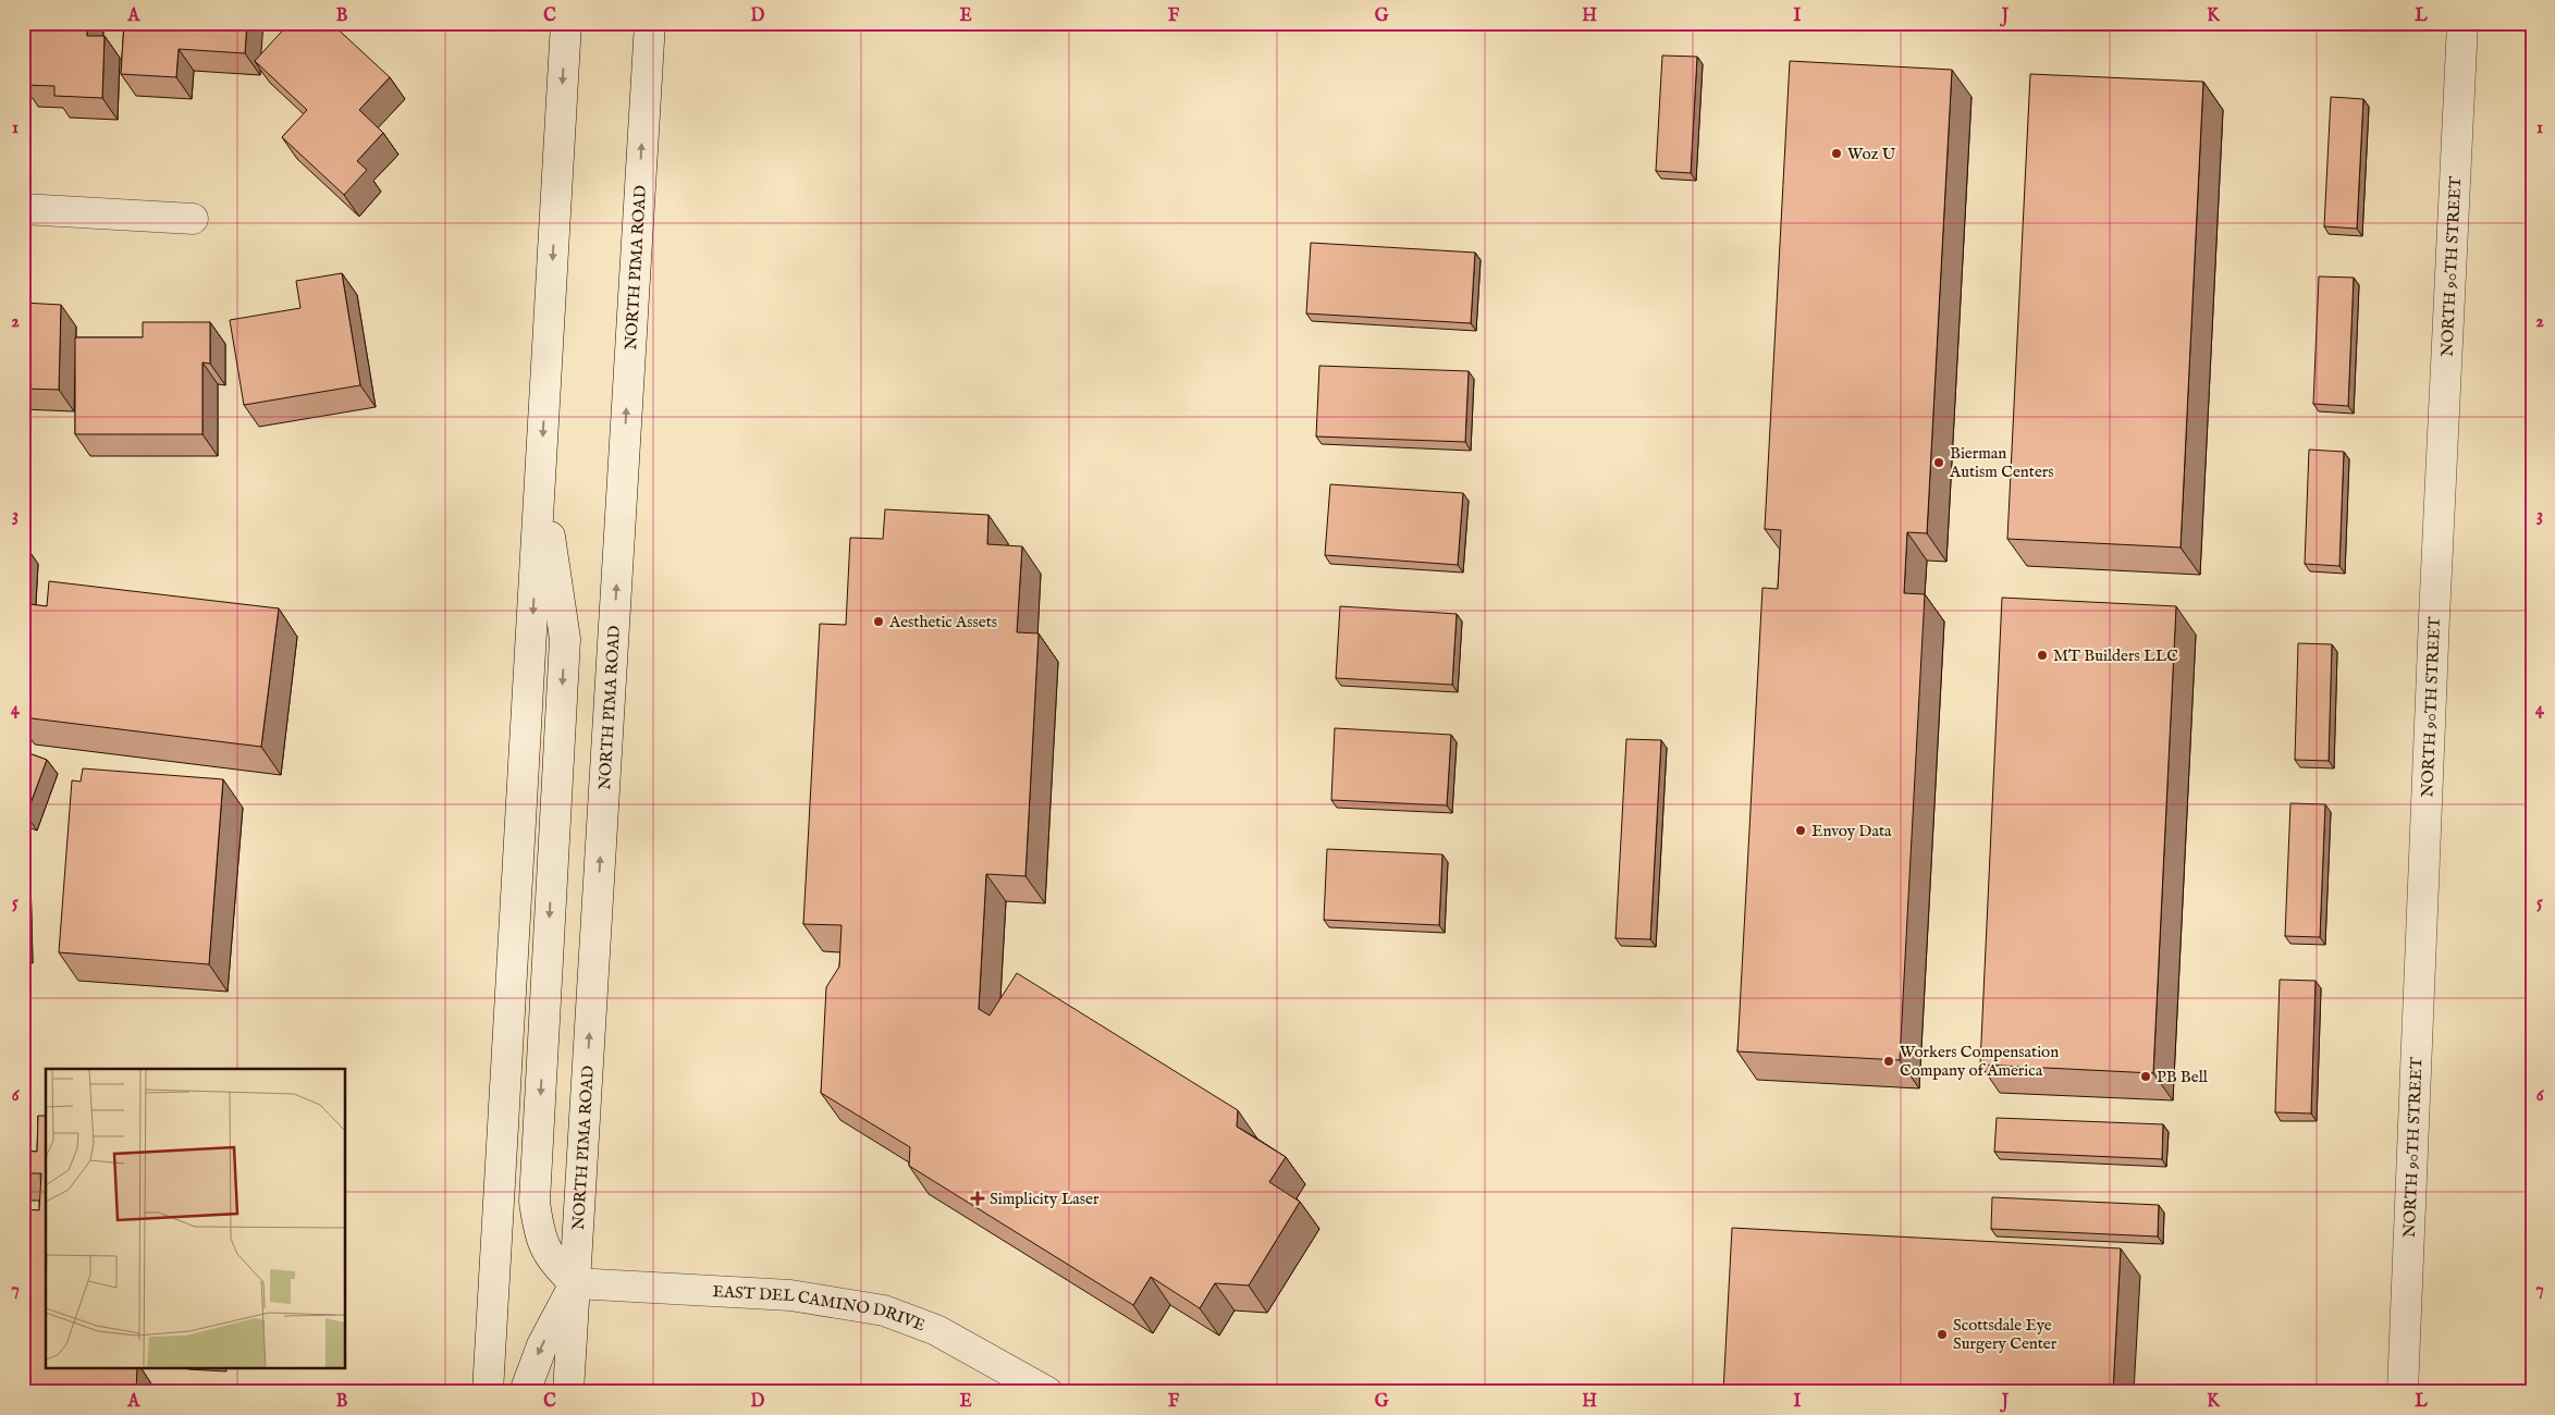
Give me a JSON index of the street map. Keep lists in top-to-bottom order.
{
  "streets": {
    "main road": ["NORTH 90TH STREET", "NORTH PIMA ROAD", "EAST DEL CAMINO DRIVE"]
  },
  "crossings": [
    ["NORTH PIMA ROAD", "EAST DEL CAMINO DRIVE"]
  ],
  "places": {
    "other": [
      "Woz U",
      "Bierman Autism Centers",
      "Aesthetic Assets",
      "MT Builders LLC",
      "Envoy Data",
      "Workers Compensation Company of America",
      "PB Bell",
      "Scottsdale Eye Surgery Center"
    ],
    "health": ["Simplicity Laser"]
  },
  "grid": {
    "columns": [
      "A",
      "B",
      "C",
      "D",
      "E",
      "F",
      "G",
      "H",
      "I",
      "J",
      "K",
      "L"
    ],
    "rows": [
      "1",
      "2",
      "3",
      "4",
      "5",
      "6",
      "7"
    ]
  }
}
